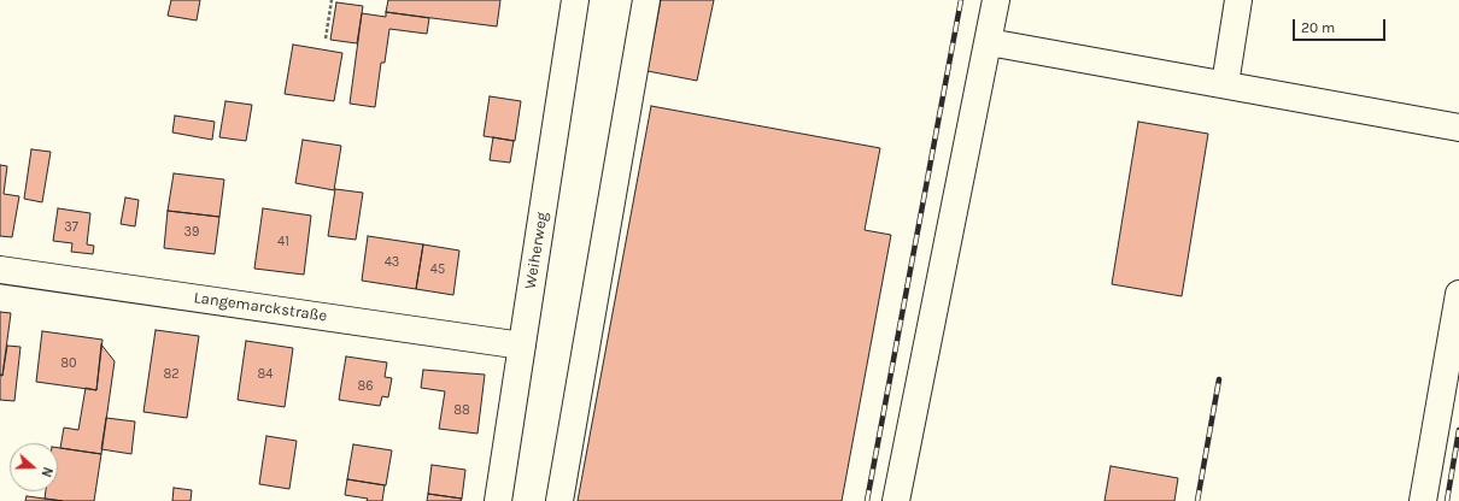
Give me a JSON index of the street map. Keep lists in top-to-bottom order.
{
  "streets": {
    "street": ["Weiherweg", "Langemarckstraße"]
  },
  "crossings": [
    ["Weiherweg", "Langemarckstraße"]
  ],
  "house_numbers": [
    "37",
    "39",
    "41",
    "43",
    "45",
    "80",
    "82",
    "84",
    "86",
    "88"
  ],
  "scale_bar": "20 m",
  "north": "right"
}
